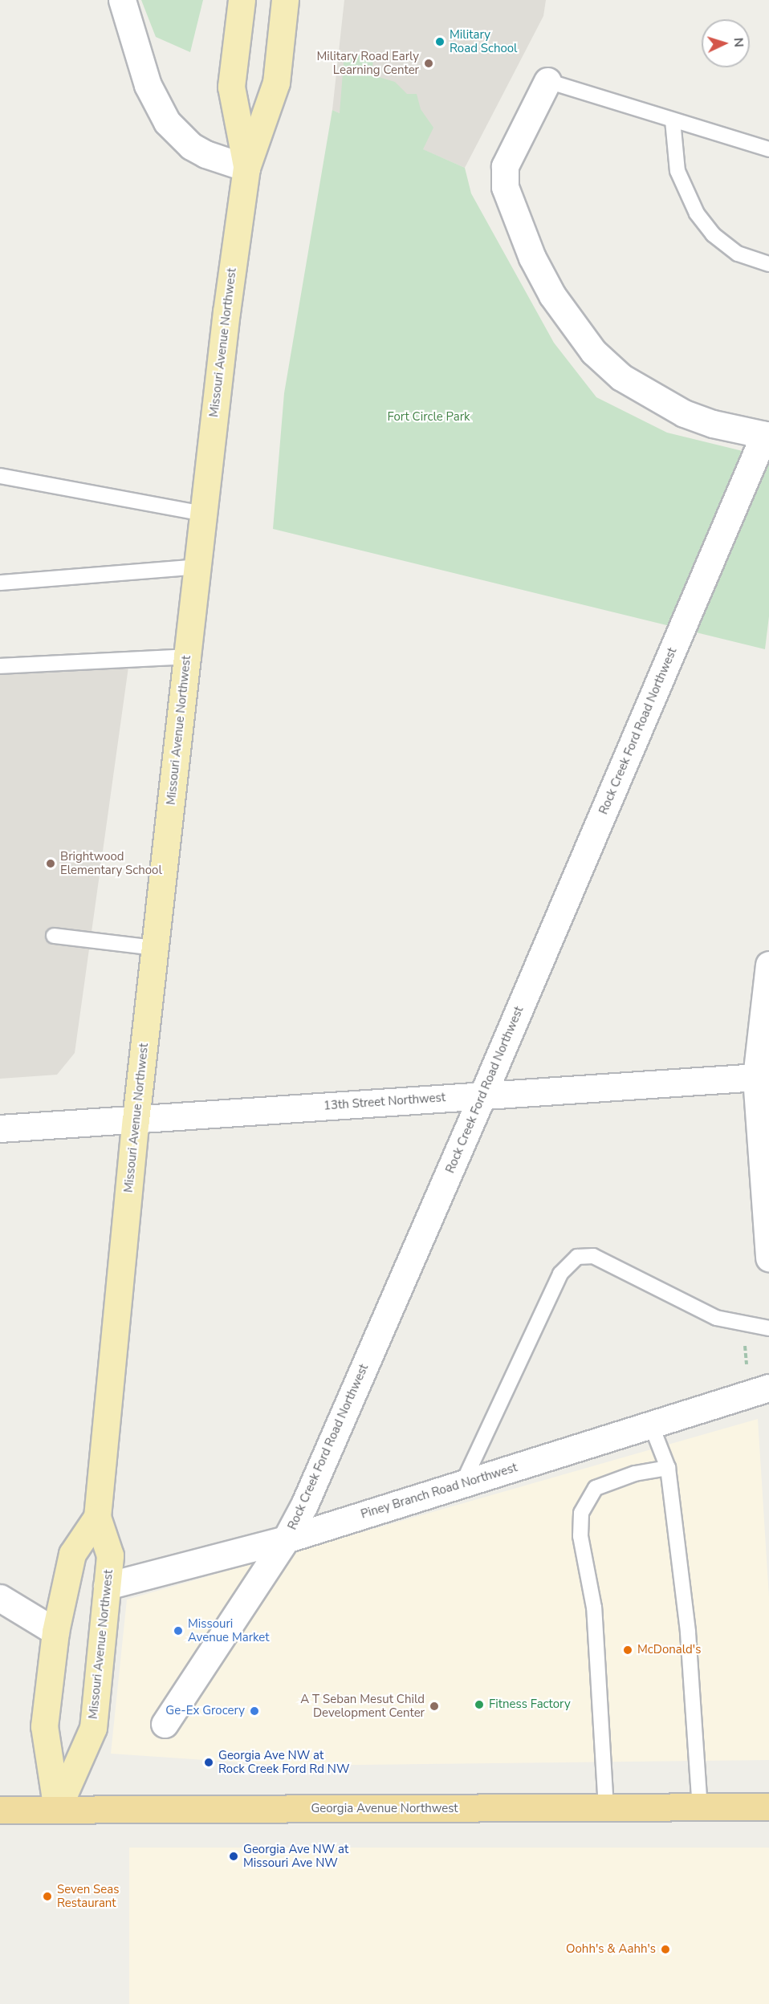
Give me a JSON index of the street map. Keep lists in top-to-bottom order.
{
  "streets": {
    "highway": ["Georgia Avenue Northwest"],
    "main road": ["Missouri Avenue Northwest"],
    "street": ["Rock Creek Ford Road Northwest", "13th Street Northwest", "Piney Branch Road Northwest"]
  },
  "crossings": [
    ["Missouri Avenue Northwest", "13th Street Northwest"],
    ["Missouri Avenue Northwest", "Piney Branch Road Northwest"],
    ["Missouri Avenue Northwest", "Georgia Avenue Northwest"],
    ["Rock Creek Ford Road Northwest", "13th Street Northwest"],
    ["Rock Creek Ford Road Northwest", "Piney Branch Road Northwest"]
  ],
  "parks": ["Fort Circle Park"],
  "places": [
    "Military Road School",
    "Military Road Early Learning Center",
    "Brightwood Elementary School",
    "Missouri Avenue Market",
    "McDonald's",
    "Fitness Factory",
    "A T Seban Mesut Child Development Center",
    "Ge-Ex Grocery",
    "Georgia Ave NW at Rock Creek Ford Rd NW",
    "Georgia Ave NW at Missouri Ave NW",
    "Seven Seas Restaurant",
    "Oohh's & Aahh's"
  ],
  "north": "right"
}
